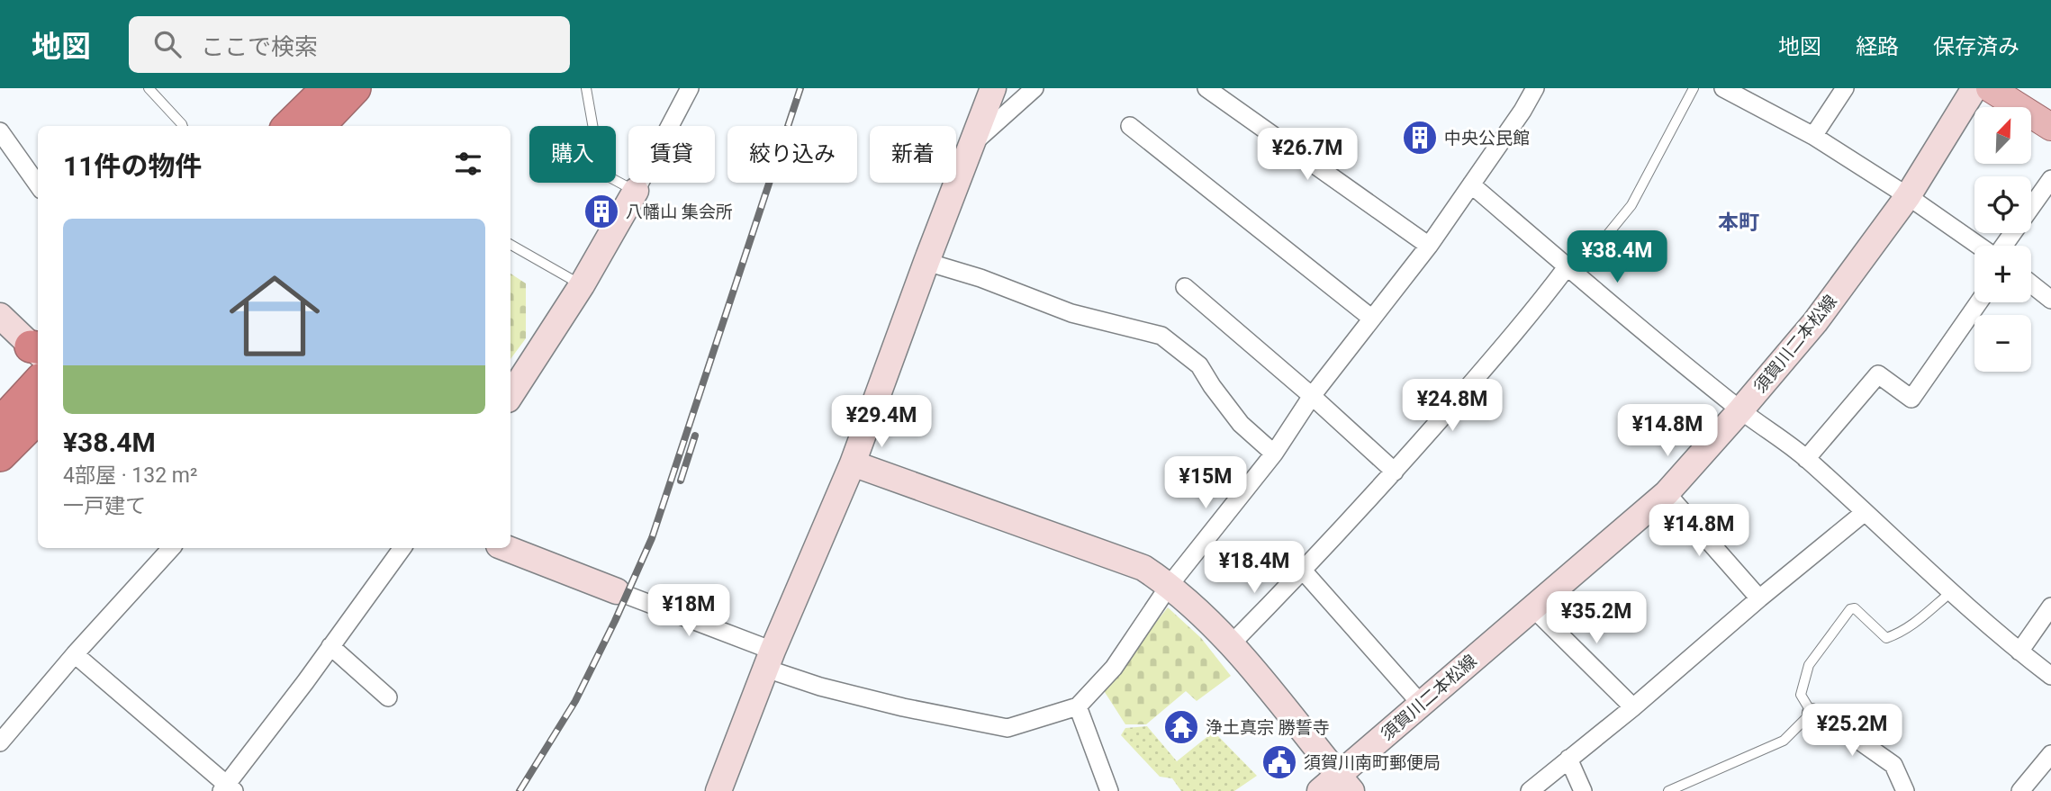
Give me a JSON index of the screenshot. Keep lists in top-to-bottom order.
{
  "streets": {
    "street": ["須賀川二本松線"]
  },
  "districts": ["本町"],
  "places": {
    "building": ["中央公民館", "八幡山 集会所"],
    "temple": ["浄土真宗 勝誓寺"],
    "public building": ["須賀川南町郵便局"]
  },
  "north": "top right",
  "page": {
    "header": "地図",
    "search": "ここで検索",
    "nav": ["地図", "経路", "保存済み"],
    "map_buttons": ["+", "−"],
    "chip": [
      "購入",
      "賃貸",
      "絞り込み",
      "新着"
    ],
    "heading": "11件の物件",
    "price": [
      "¥26.7M",
      "¥38.4M",
      "¥24.8M",
      "¥29.4M",
      "¥14.8M",
      "¥15M",
      "¥14.8M",
      "¥18.4M",
      "¥18M",
      "¥35.2M",
      "¥25.2M"
    ],
    "list": [
      {
        "name": "¥38.4M",
        "note": "4部屋 · 132 m² · 一戸建て"
      }
    ]
  }
}
